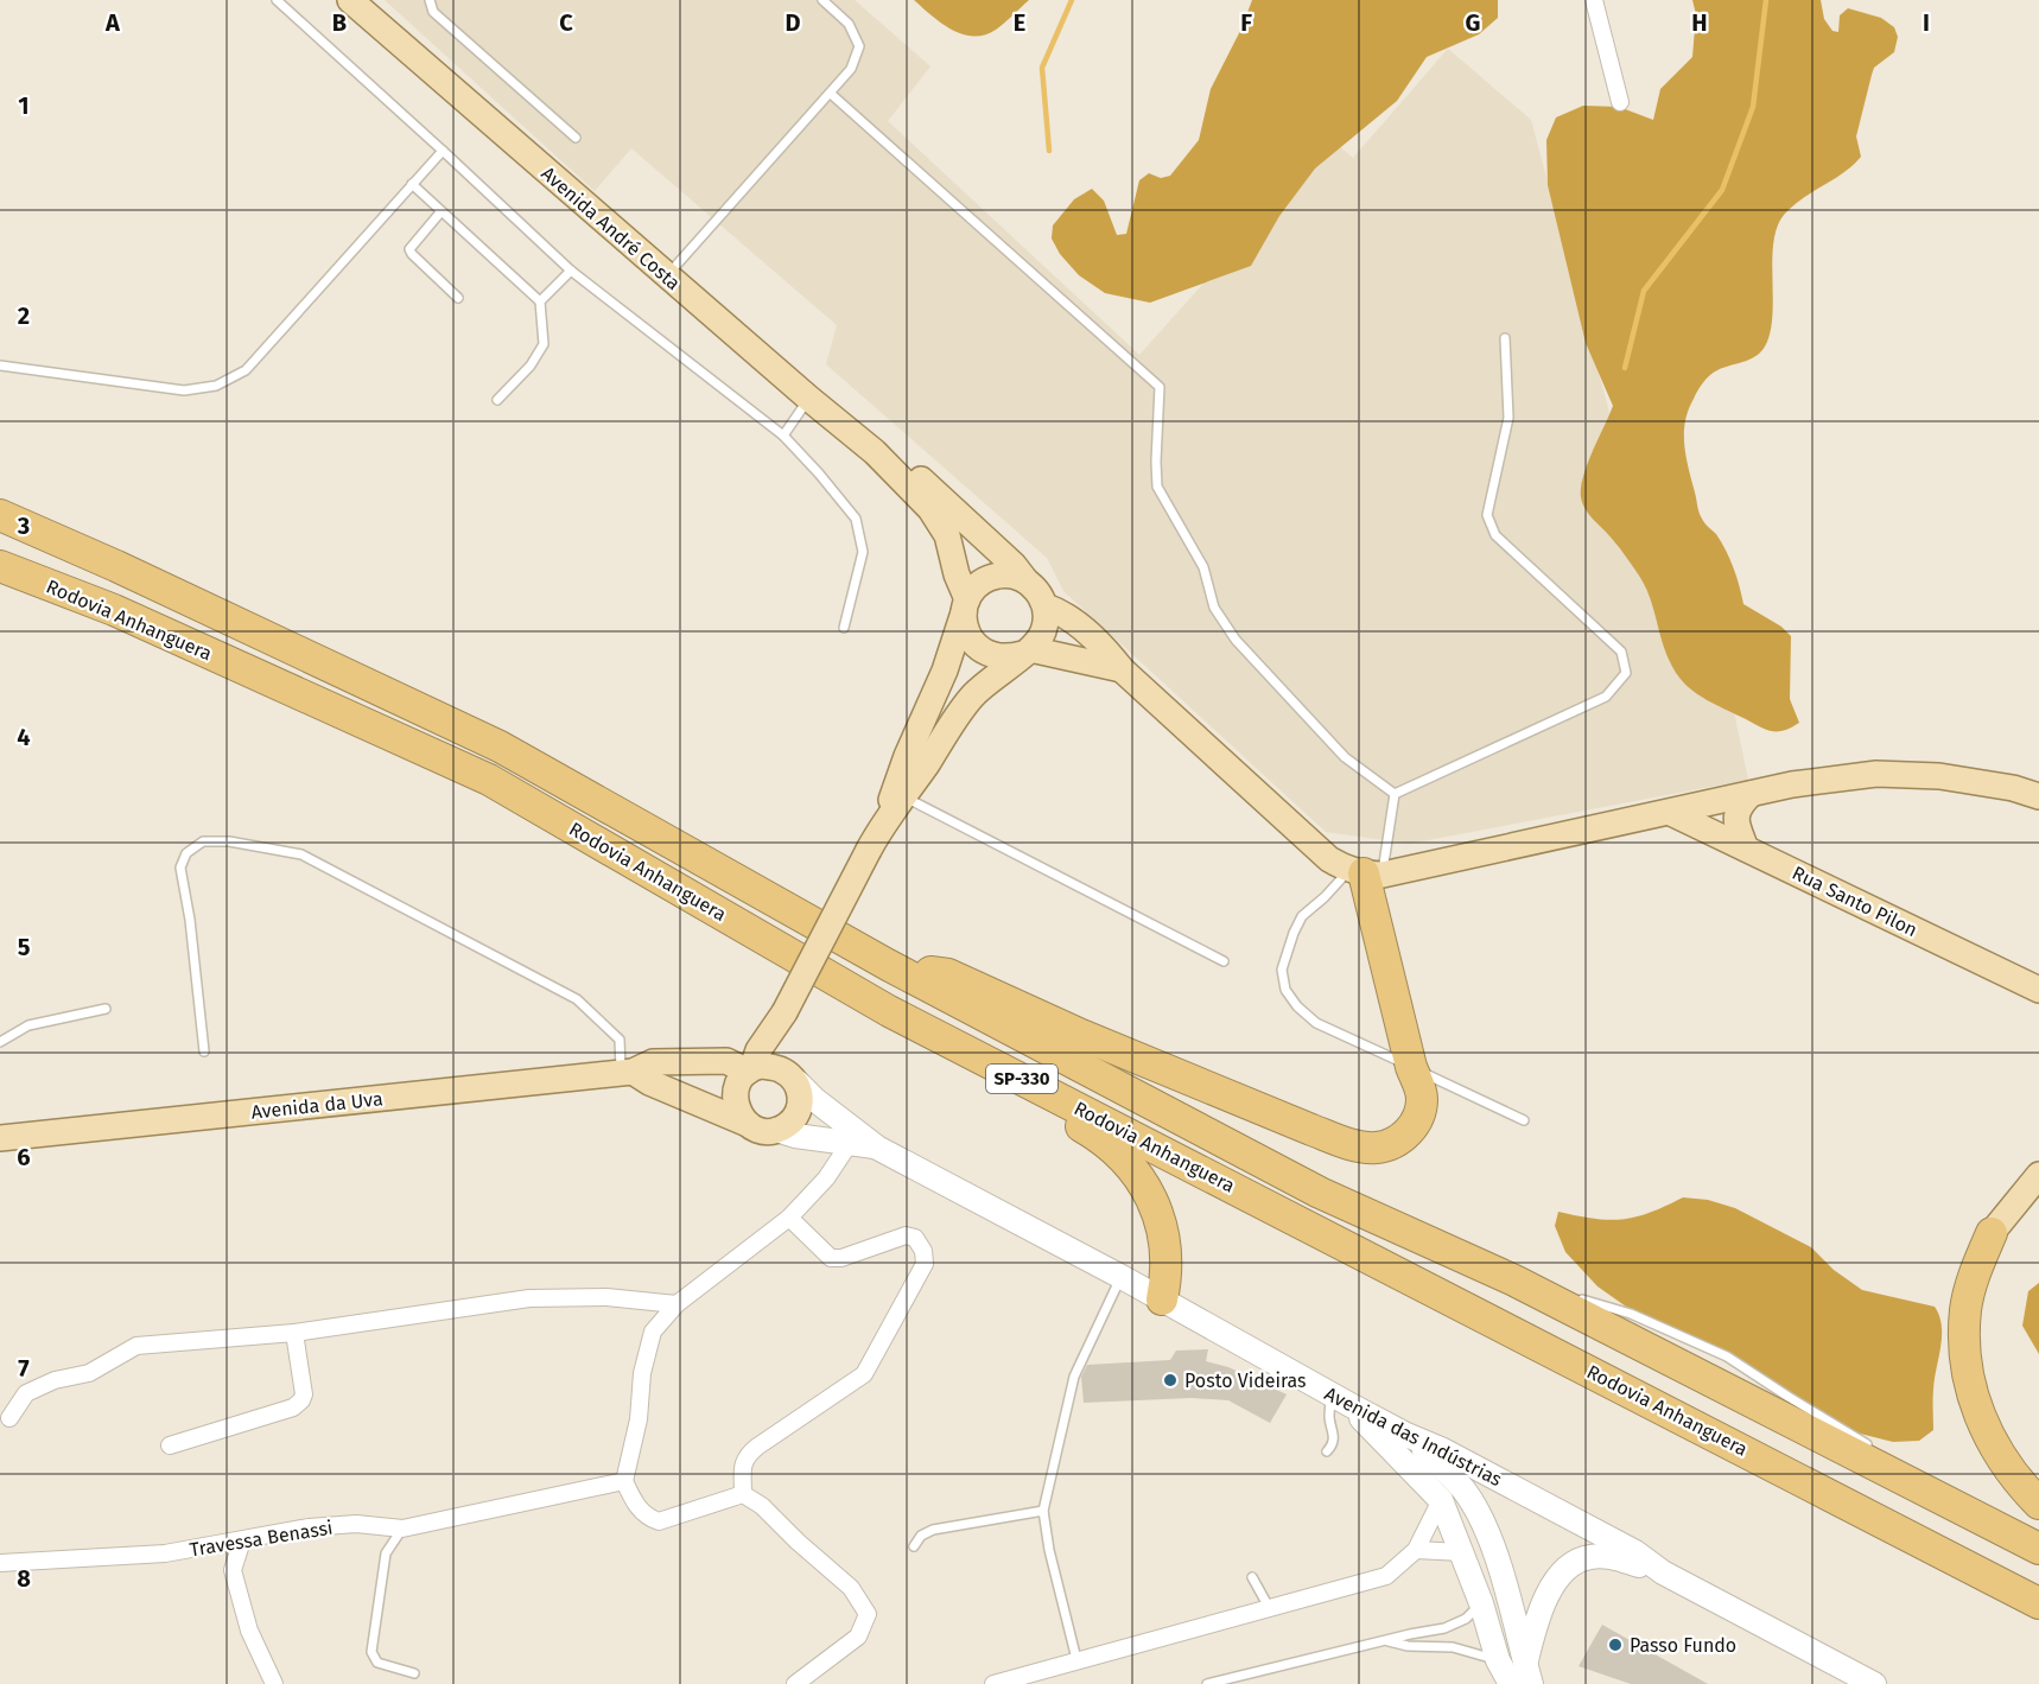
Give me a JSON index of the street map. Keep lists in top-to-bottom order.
{
  "streets": {
    "highway": ["Rodovia Anhanguera", "SP-330"],
    "main road": [
      "Avenida André Costa",
      "Rua Santo Pilon",
      "Avenida da Uva",
      "Avenida das Indústrias"
    ],
    "street": ["Travessa Benassi"]
  },
  "crossings": [
    ["Avenida da Uva", "Avenida das Indústrias"]
  ],
  "places": ["Posto Videiras", "Passo Fundo"],
  "grid": {
    "columns": [
      "A",
      "B",
      "C",
      "D",
      "E",
      "F",
      "G",
      "H",
      "I"
    ],
    "rows": [
      "1",
      "2",
      "3",
      "4",
      "5",
      "6",
      "7",
      "8"
    ]
  }
}
